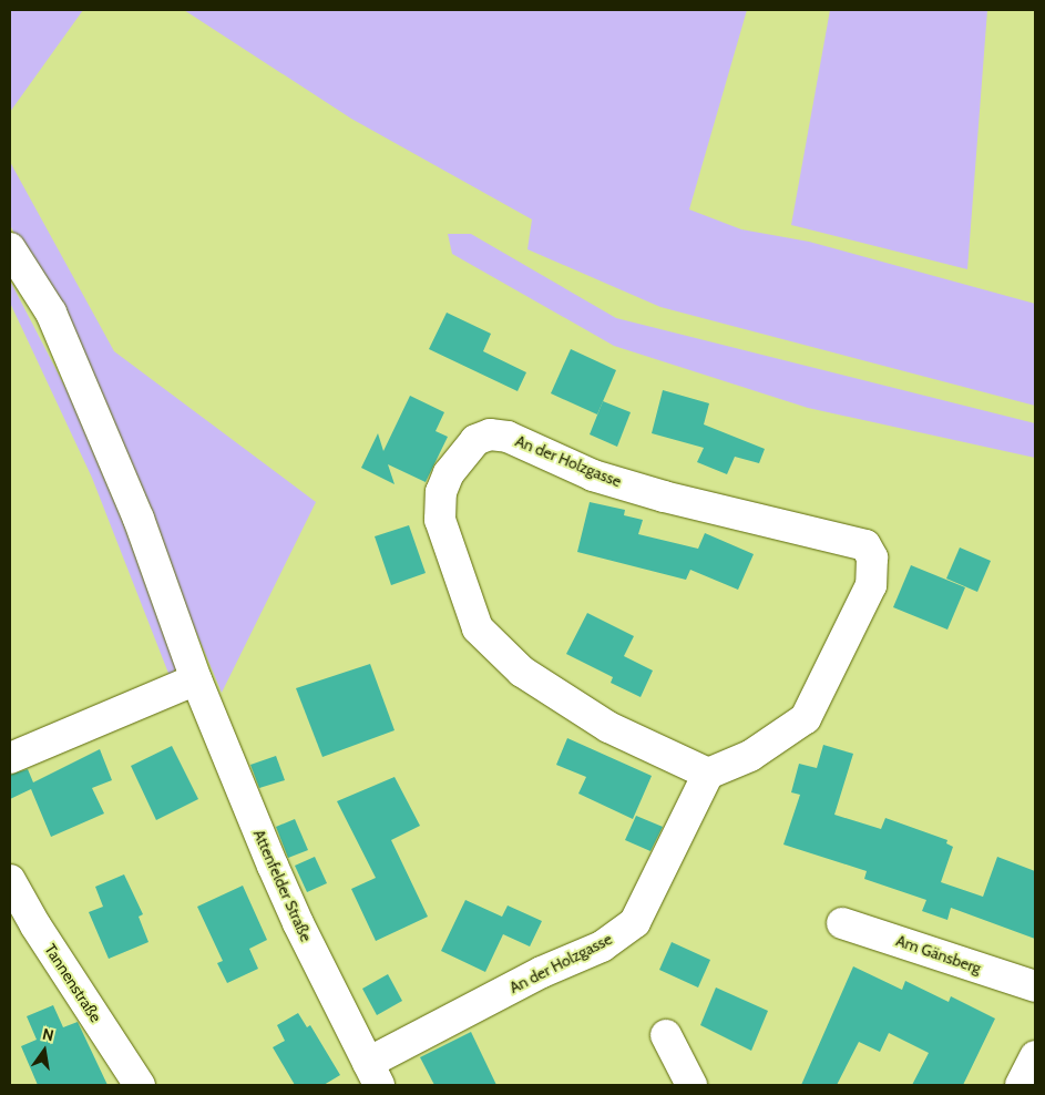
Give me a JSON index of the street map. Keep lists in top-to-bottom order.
{
  "streets": {
    "street": [
      "An der Holzgasse",
      "Attenfelder Straße",
      "Am Gänsberg",
      "Tannenstraße"
    ]
  },
  "crossings": [
    ["An der Holzgasse", "Attenfelder Straße"]
  ],
  "north": "top"
}
